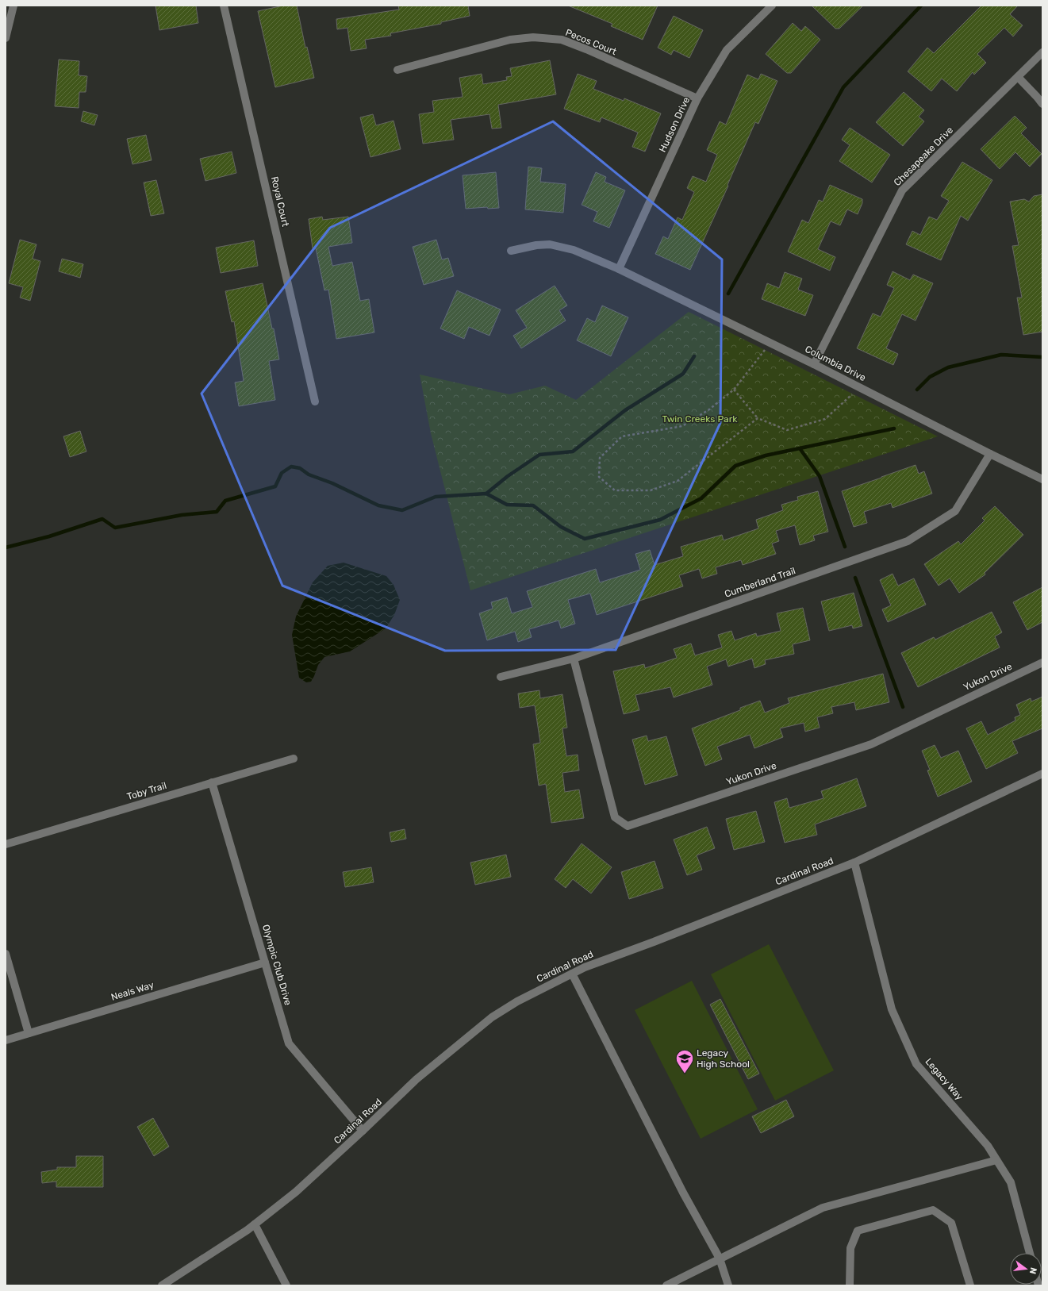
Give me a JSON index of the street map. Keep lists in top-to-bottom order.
{
  "streets": {
    "street": [
      "Pecos Court",
      "Hudson Drive",
      "Chesapeake Drive",
      "Royal Court",
      "Columbia Drive",
      "Cumberland Trail",
      "Yukon Drive",
      "Toby Trail",
      "Cardinal Road",
      "Olympic Club Drive",
      "Neals Way",
      "Legacy Way"
    ]
  },
  "crossings": [
    ["Pecos Court", "Hudson Drive"],
    ["Hudson Drive", "Columbia Drive"],
    ["Chesapeake Drive", "Columbia Drive"],
    ["Columbia Drive", "Cumberland Trail"],
    ["Cumberland Trail", "Yukon Drive"],
    ["Toby Trail", "Olympic Club Drive"],
    ["Cardinal Road", "Olympic Club Drive"],
    ["Cardinal Road", "Legacy Way"],
    ["Olympic Club Drive", "Neals Way"]
  ],
  "parks": ["Twin Creeks Park"],
  "places": {
    "school or university": ["Legacy High School"]
  },
  "north": "right"
}
